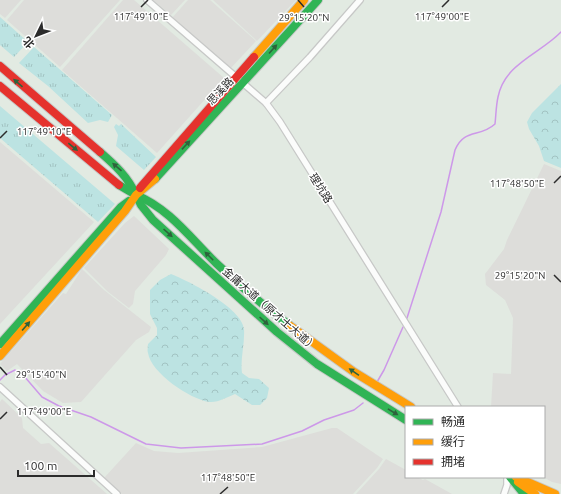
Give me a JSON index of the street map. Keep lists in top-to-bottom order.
{
  "streets": {
    "main road": ["思溪路", "金庸大道（原才士大道）"],
    "street": ["理坑路"]
  },
  "crossings": [
    ["思溪路", "理坑路"],
    ["思溪路", "金庸大道（原才士大道）"]
  ],
  "legend": ["畅通", "缓行", "拥堵"],
  "scale_bar": "100 m",
  "north": "bottom left",
  "coordinates": [
    "117°49'10\"E",
    "117°49'00\"E",
    "29°15'20\"N",
    "117°48'50\"E",
    "29°15'40\"N"
  ]
}
